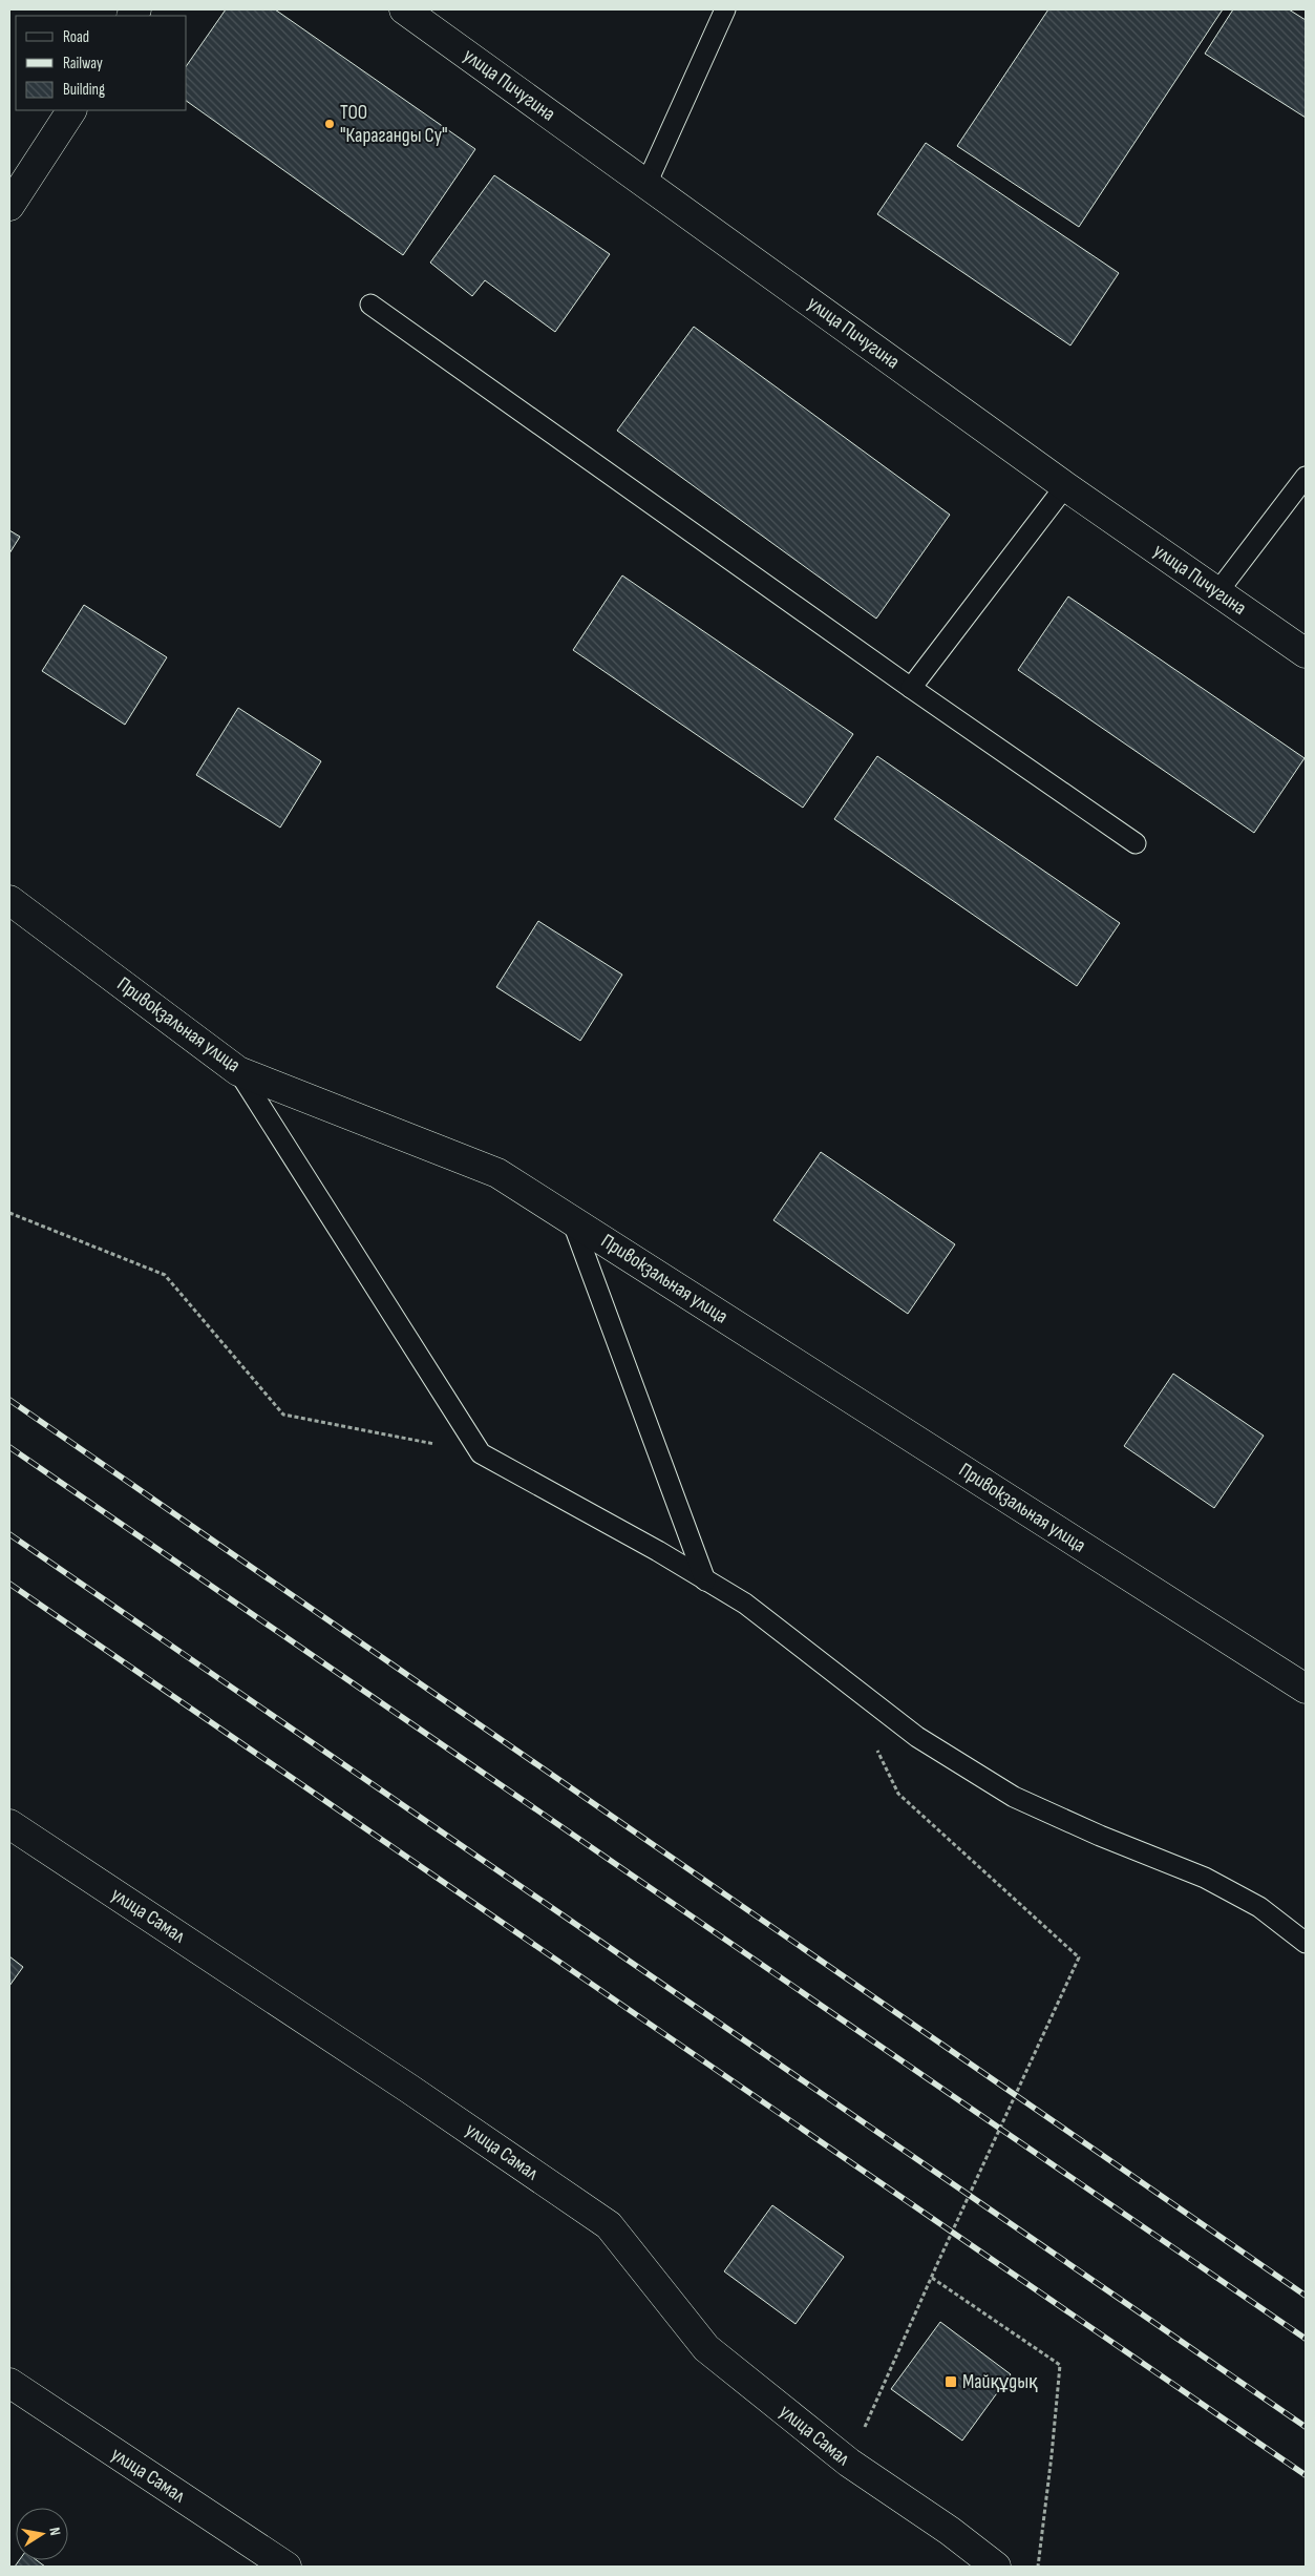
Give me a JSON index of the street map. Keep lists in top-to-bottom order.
{
  "streets": {
    "street": ["улица Пичугина", "Привокзальная улица", "улица Самал"]
  },
  "places": {
    "other": ["ТОО \"Караганды Су\""],
    "transit": ["Майқұдық"]
  },
  "legend": ["Road", "Railway", "Building"],
  "north": "right"
}
